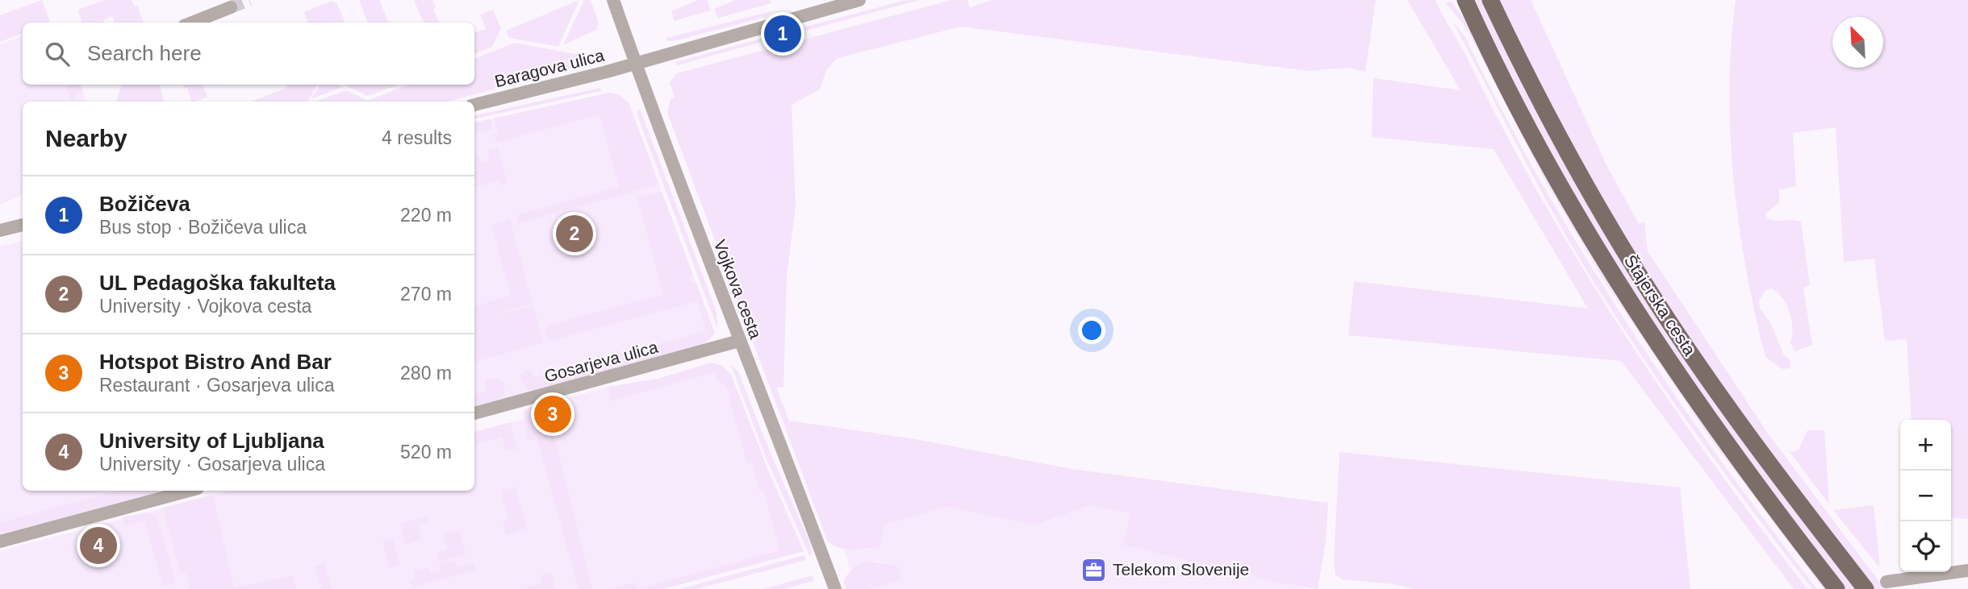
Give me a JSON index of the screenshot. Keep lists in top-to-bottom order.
{
  "streets": {
    "main road": ["Štajerska cesta"],
    "street": ["Baragova ulica", "Vojkova cesta", "Gosarjeva ulica"]
  },
  "crossings": [
    ["Baragova ulica", "Vojkova cesta"],
    ["Vojkova cesta", "Gosarjeva ulica"]
  ],
  "places": {
    "office": ["Telekom Slovenije"]
  },
  "north": "top left",
  "page": {
    "pins": [
      "1",
      "2",
      "3",
      "4"
    ],
    "search": "Search here",
    "heading": ["Nearby", "4 results"],
    "list": [
      {
        "mark": "1",
        "name": "Božičeva",
        "note": "Bus stop · Božičeva ulica",
        "value": "220 m"
      },
      {
        "mark": "2",
        "name": "UL Pedagoška fakulteta",
        "note": "University · Vojkova cesta",
        "value": "270 m"
      },
      {
        "mark": "3",
        "name": "Hotspot Bistro And Bar",
        "note": "Restaurant · Gosarjeva ulica",
        "value": "280 m"
      },
      {
        "mark": "4",
        "name": "University of Ljubljana",
        "note": "University · Gosarjeva ulica",
        "value": "520 m"
      }
    ],
    "map_buttons": ["+", "−"]
  }
}
